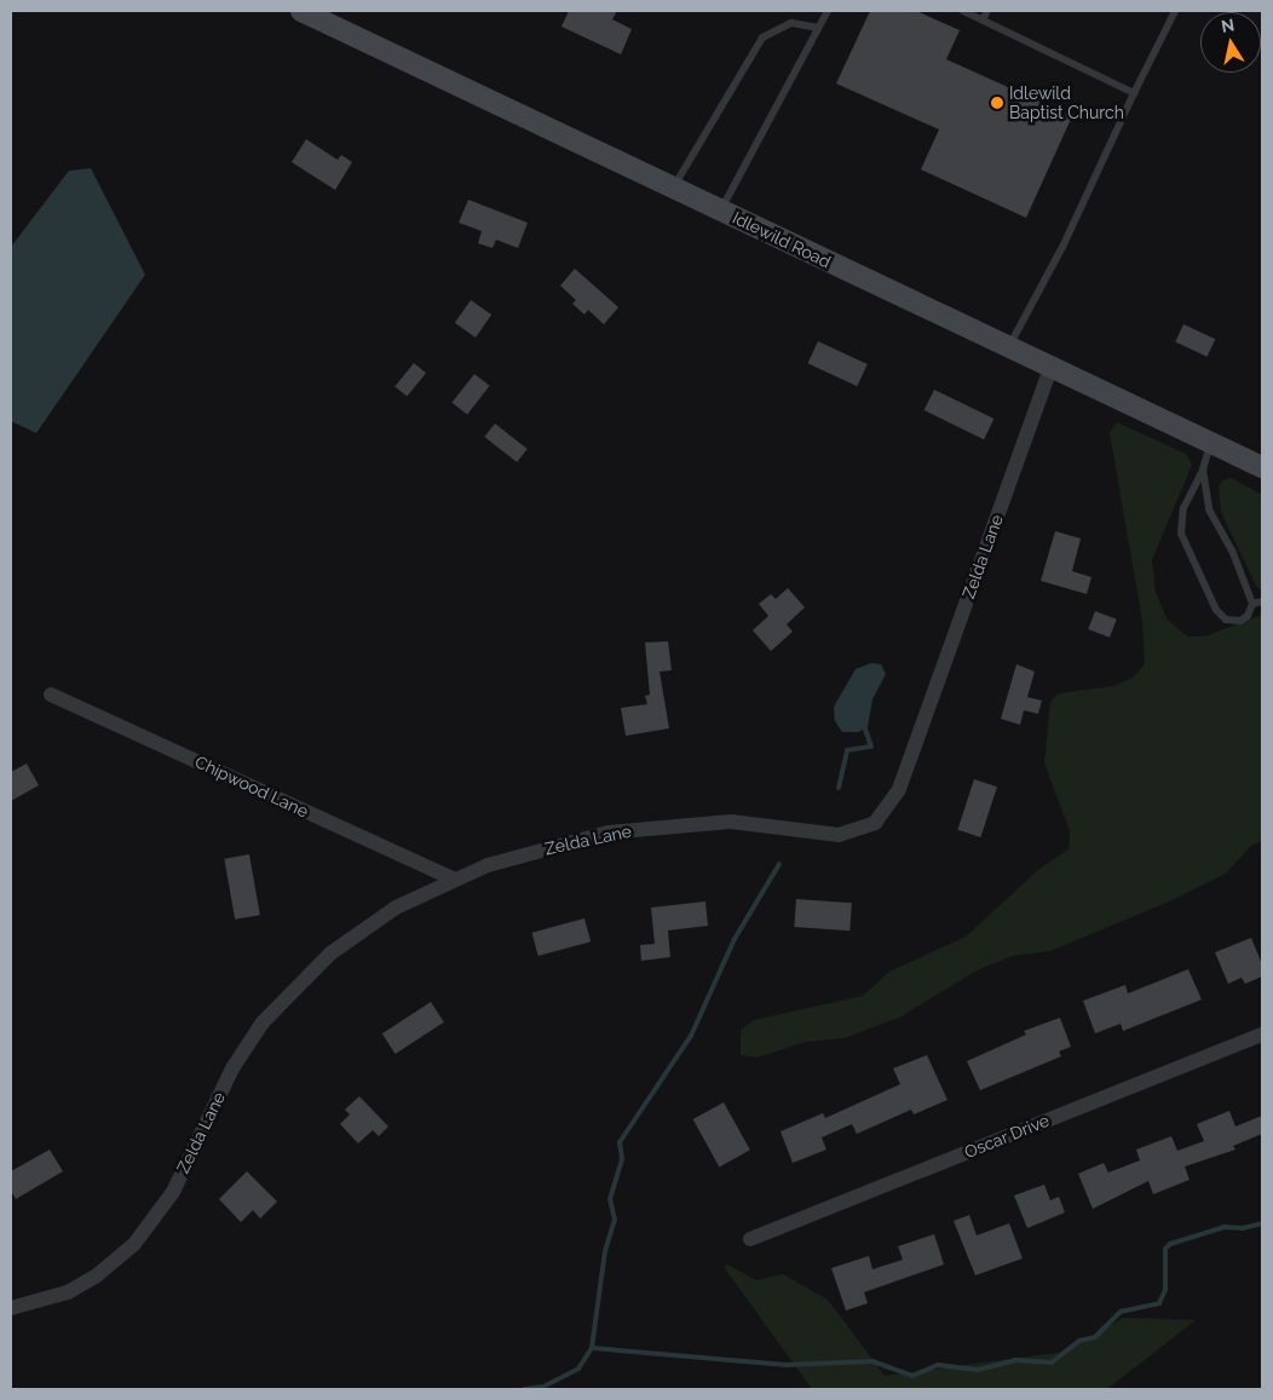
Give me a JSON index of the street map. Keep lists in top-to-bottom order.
{
  "streets": {
    "main road": ["Idlewild Road"],
    "street": ["Zelda Lane", "Chipwood Lane", "Oscar Drive"]
  },
  "crossings": [
    ["Idlewild Road", "Zelda Lane"],
    ["Zelda Lane", "Chipwood Lane"]
  ],
  "places": ["Idlewild Baptist Church"],
  "north": "top"
}
